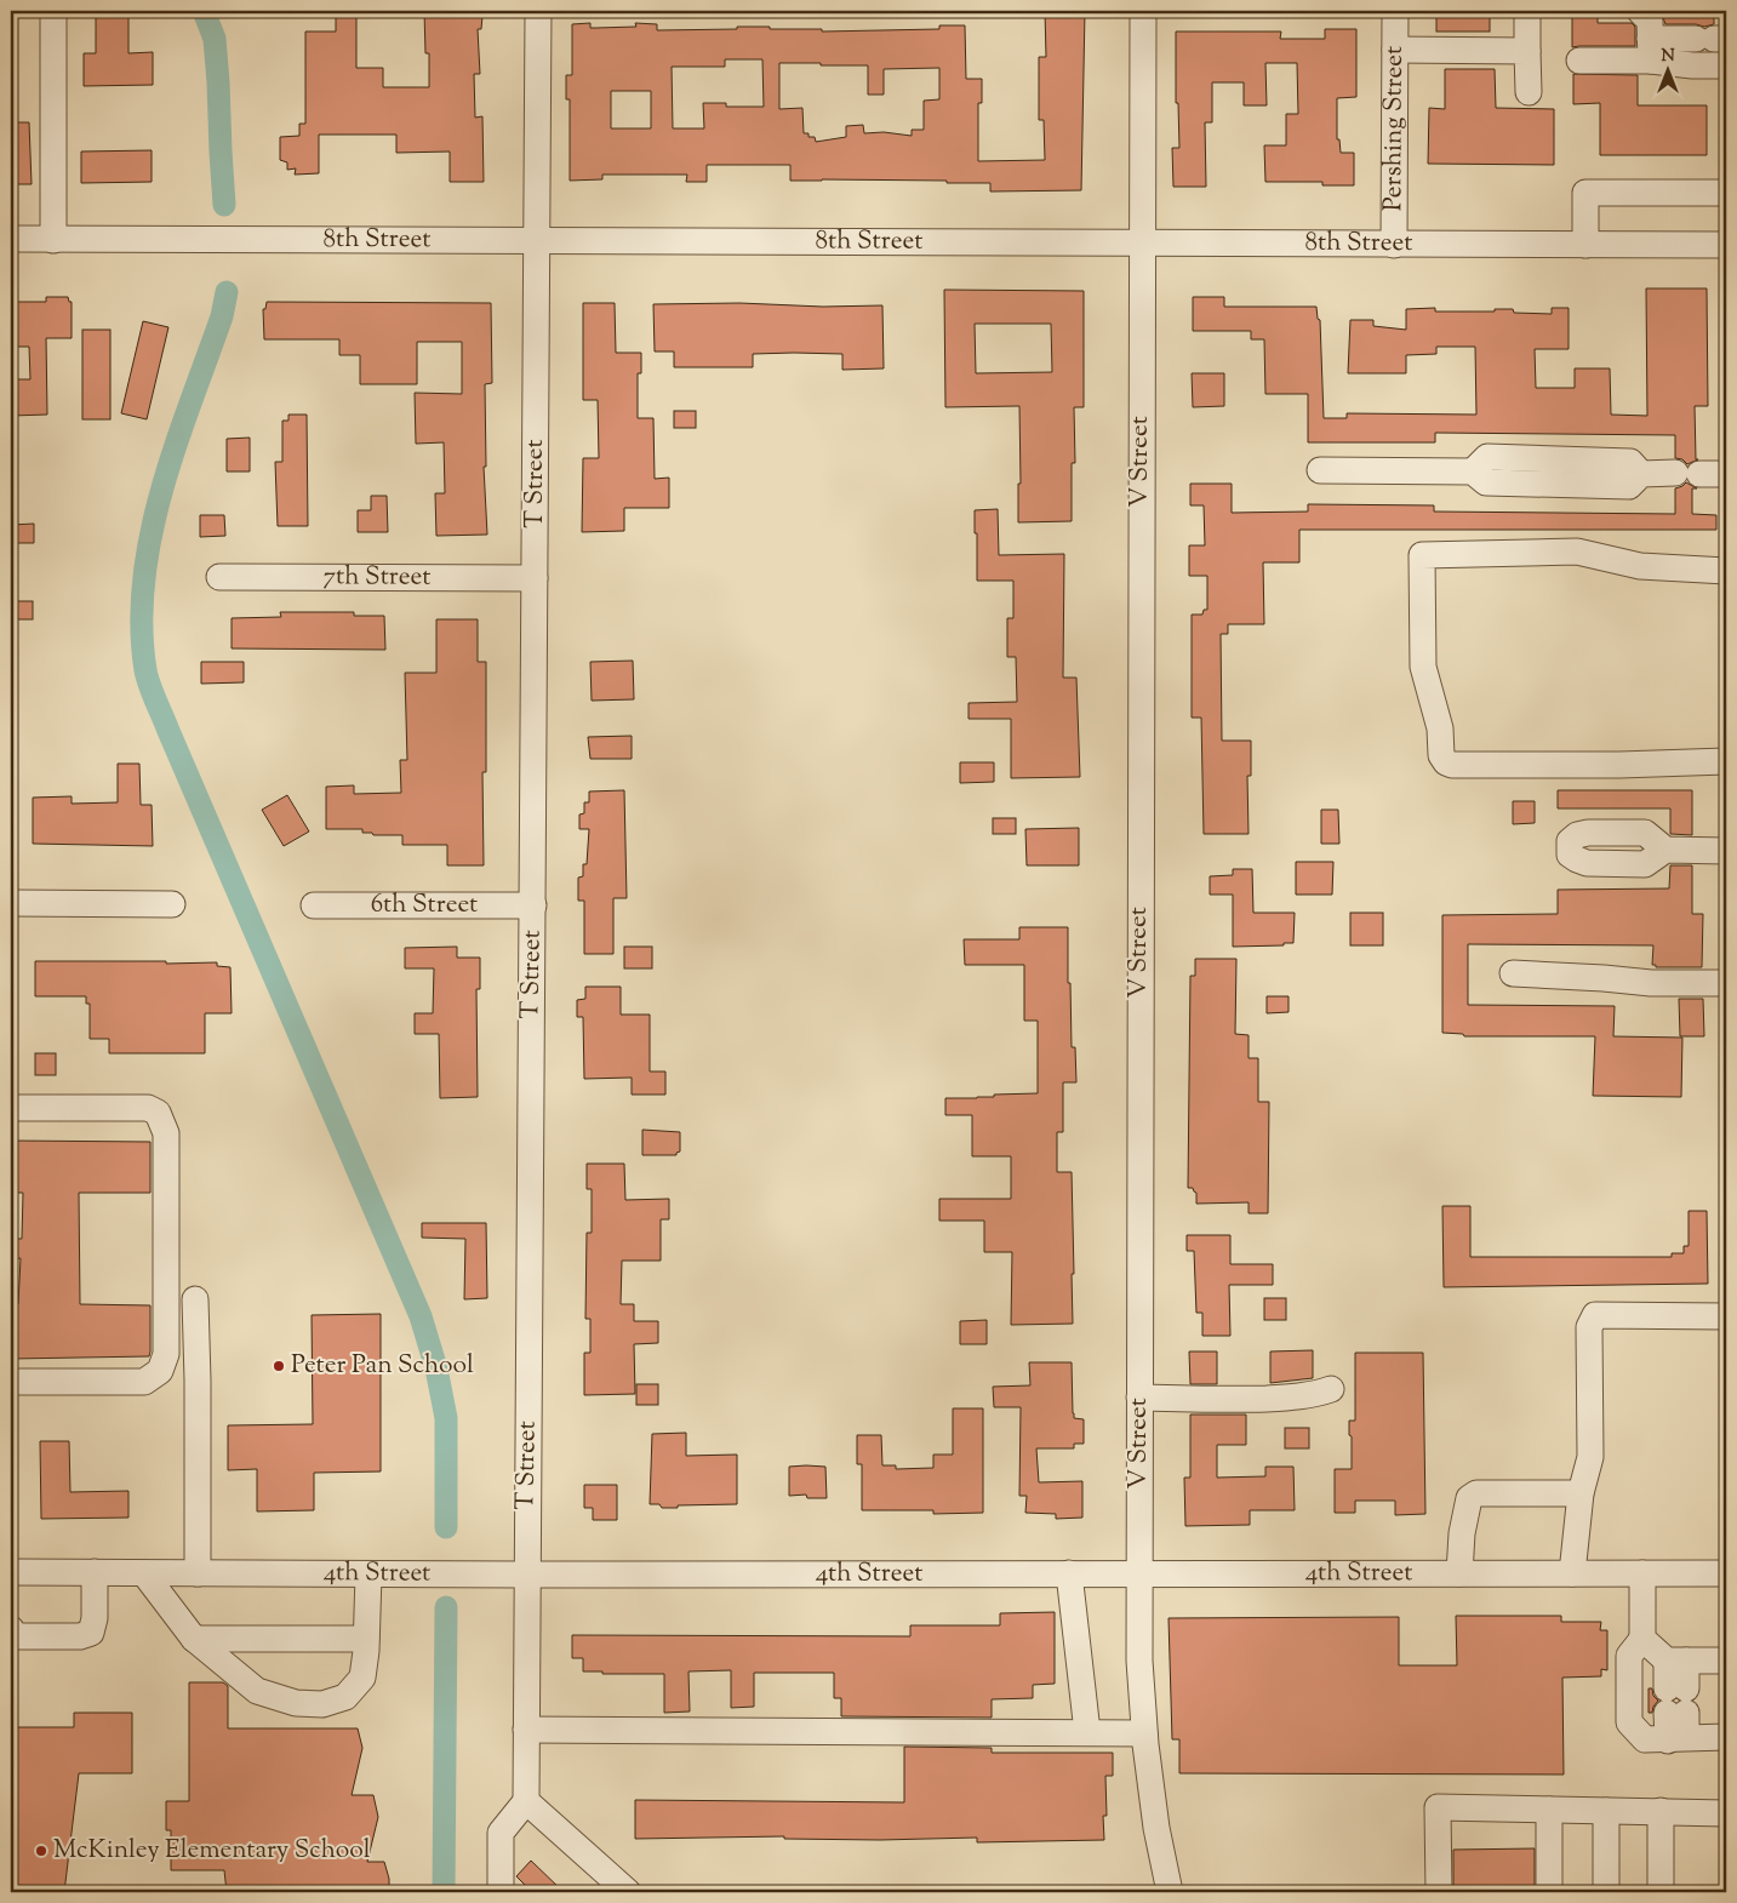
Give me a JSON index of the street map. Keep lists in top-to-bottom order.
{
  "streets": {
    "street": [
      "Pershing Street",
      "8th Street",
      "V Street",
      "T Street",
      "7th Street",
      "6th Street",
      "4th Street"
    ]
  },
  "crossings": [
    ["Pershing Street", "8th Street"],
    ["8th Street", "V Street"],
    ["8th Street", "T Street"],
    ["V Street", "4th Street"],
    ["T Street", "7th Street"],
    ["T Street", "6th Street"],
    ["T Street", "4th Street"]
  ],
  "places": ["Peter Pan School", "McKinley Elementary School"],
  "north": "top"
}
